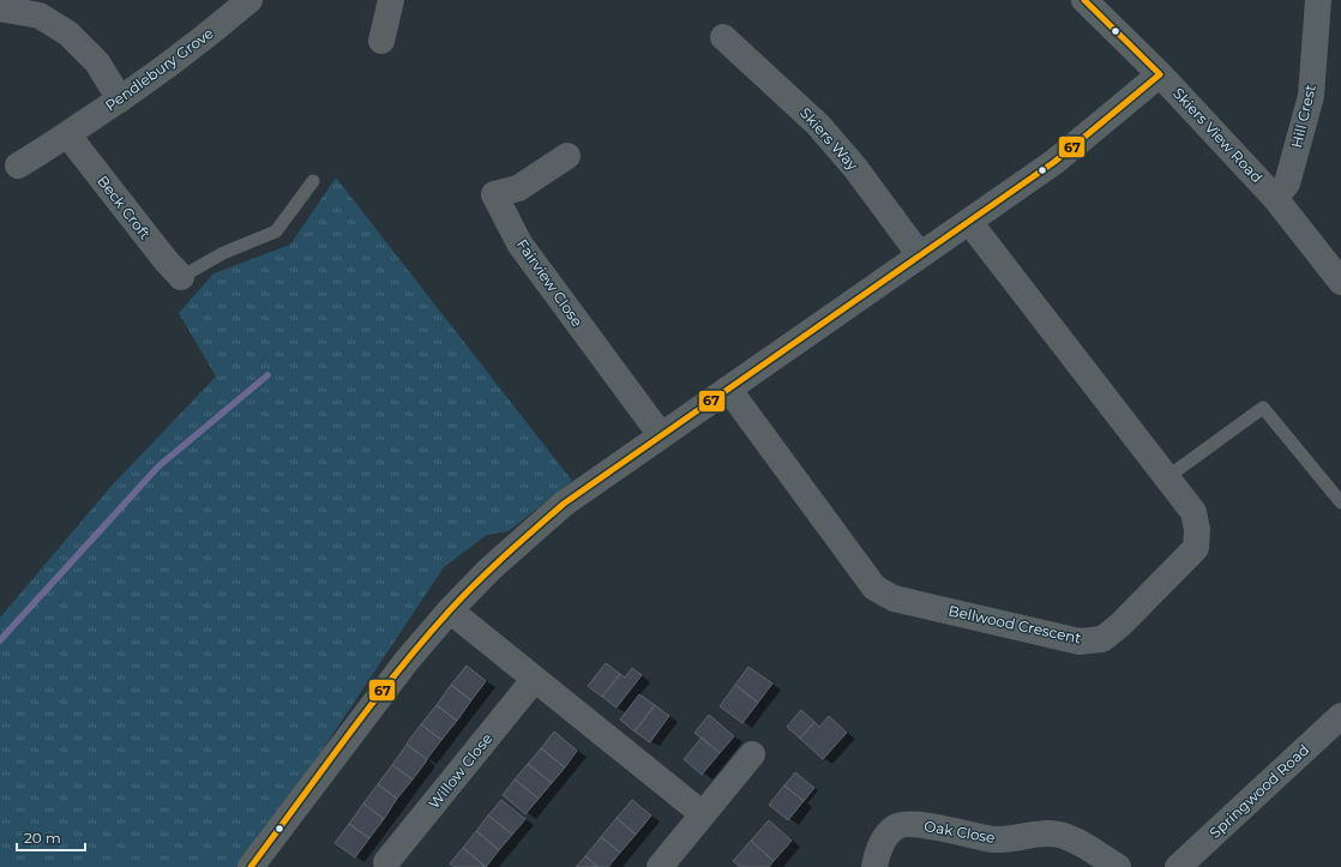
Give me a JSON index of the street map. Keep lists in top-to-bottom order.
{
  "streets": {
    "street": [
      "Pendlebury Grove",
      "Hill Crest",
      "Skiers View Road",
      "Skiers Way",
      "Beck Croft",
      "Fairview Close",
      "Bellwood Crescent",
      "Willow Close",
      "Springwood Road",
      "Oak Close"
    ]
  },
  "crossings": [
    ["Pendlebury Grove", "Beck Croft"],
    ["Hill Crest", "Skiers View Road"]
  ],
  "lines": ["transit line 67"],
  "scale_bar": "20 m"
}
